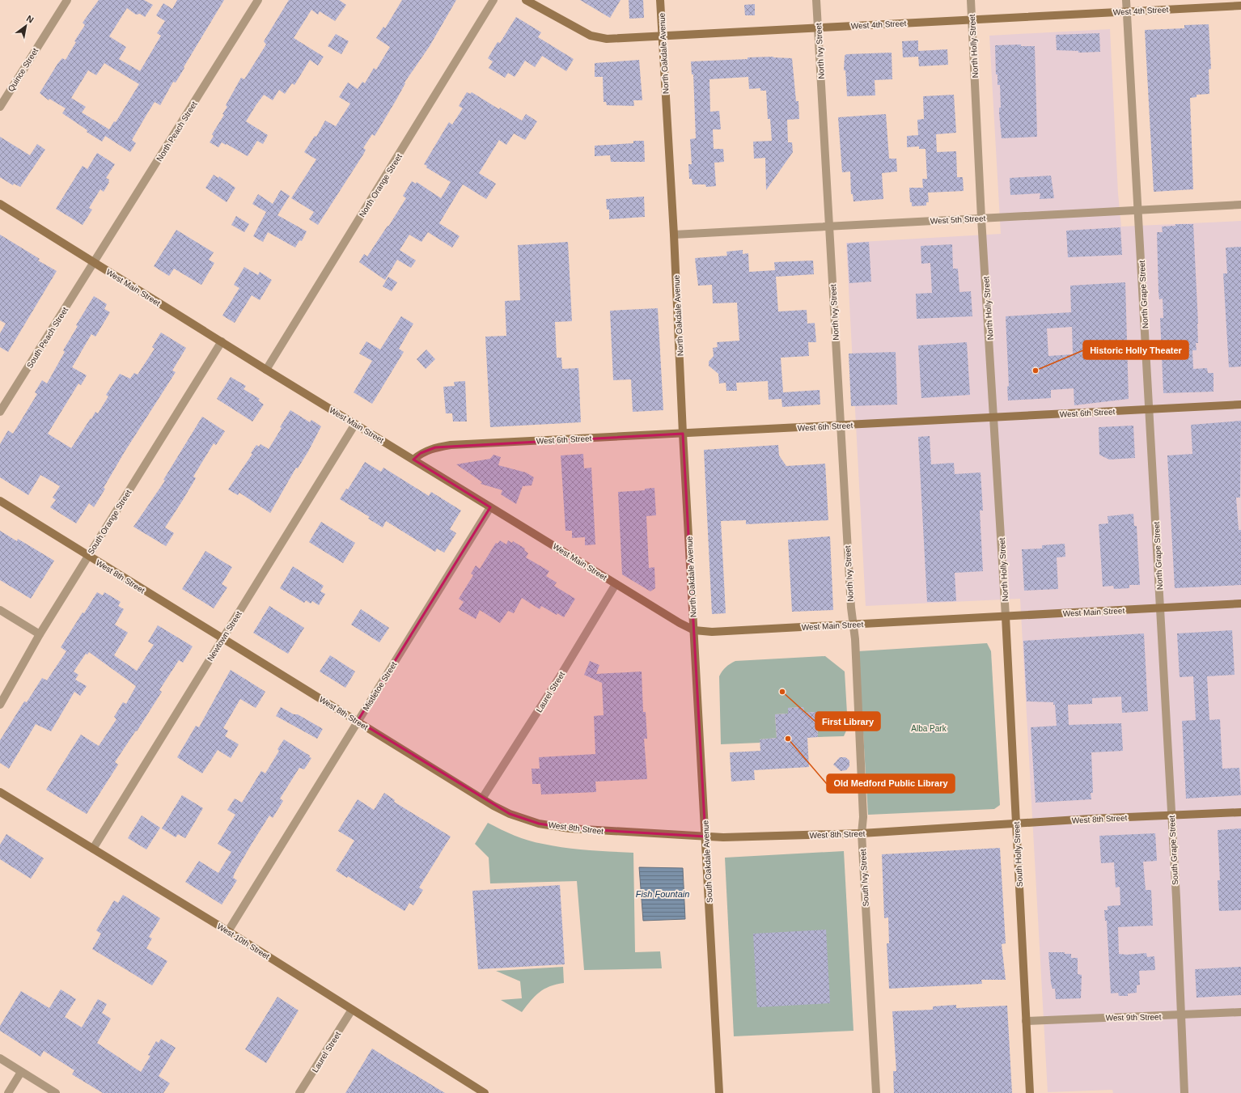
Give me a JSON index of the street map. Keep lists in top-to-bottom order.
{
  "streets": {
    "street": [
      "West 4th Street",
      "North Holly Street",
      "North Ivy Street",
      "North Oakdale Avenue",
      "Quince Street",
      "North Peach Street",
      "North Orange Street",
      "West 5th Street",
      "West Main Street",
      "North Grape Street",
      "South Peach Street",
      "West 6th Street",
      "South Orange Street",
      "West 8th Street",
      "Newtown Street",
      "Mistletoe Street",
      "Laurel Street",
      "South Grape Street",
      "South Holly Street",
      "South Oakdale Avenue",
      "South Ivy Street",
      "West 10th Street",
      "West 9th Street"
    ]
  },
  "crossings": [
    ["West 4th Street", "North Holly Street"],
    ["West 4th Street", "North Ivy Street"],
    ["West 4th Street", "North Oakdale Avenue"],
    ["West 4th Street", "North Grape Street"],
    ["North Holly Street", "West 5th Street"],
    ["North Holly Street", "West Main Street"],
    ["North Holly Street", "West 6th Street"],
    ["North Holly Street", "South Holly Street"],
    ["North Ivy Street", "West 5th Street"],
    ["North Ivy Street", "West Main Street"],
    ["North Ivy Street", "West 6th Street"],
    ["North Ivy Street", "South Ivy Street"],
    ["North Oakdale Avenue", "West 5th Street"],
    ["North Oakdale Avenue", "West Main Street"],
    ["North Oakdale Avenue", "West 6th Street"],
    ["North Oakdale Avenue", "South Oakdale Avenue"],
    ["North Peach Street", "West Main Street"],
    ["North Peach Street", "South Peach Street"],
    ["North Orange Street", "West Main Street"],
    ["West 5th Street", "North Grape Street"],
    ["West Main Street", "North Grape Street"],
    ["West Main Street", "South Peach Street"],
    ["West Main Street", "West 6th Street"],
    ["West Main Street", "South Orange Street"],
    ["West Main Street", "Newtown Street"],
    ["West Main Street", "Mistletoe Street"],
    ["West Main Street", "Laurel Street"],
    ["West Main Street", "South Grape Street"],
    ["West Main Street", "South Holly Street"],
    ["West Main Street", "South Oakdale Avenue"],
    ["West Main Street", "South Ivy Street"],
    ["North Grape Street", "West 6th Street"],
    ["North Grape Street", "South Grape Street"],
    ["South Orange Street", "West 8th Street"],
    ["West 8th Street", "Newtown Street"],
    ["West 8th Street", "Mistletoe Street"],
    ["West 8th Street", "Laurel Street"],
    ["West 8th Street", "South Grape Street"],
    ["West 8th Street", "South Holly Street"],
    ["West 8th Street", "South Oakdale Avenue"],
    ["West 8th Street", "South Ivy Street"],
    ["Newtown Street", "West 10th Street"],
    ["Mistletoe Street", "West 10th Street"],
    ["Laurel Street", "West 10th Street"],
    ["South Grape Street", "West 9th Street"],
    ["South Holly Street", "West 9th Street"]
  ],
  "water": ["Fish Fountain"],
  "parks": ["Alba Park"],
  "places": ["Historic Holly Theater", "First Library", "Old Medford Public Library"],
  "north": "top right"
}
